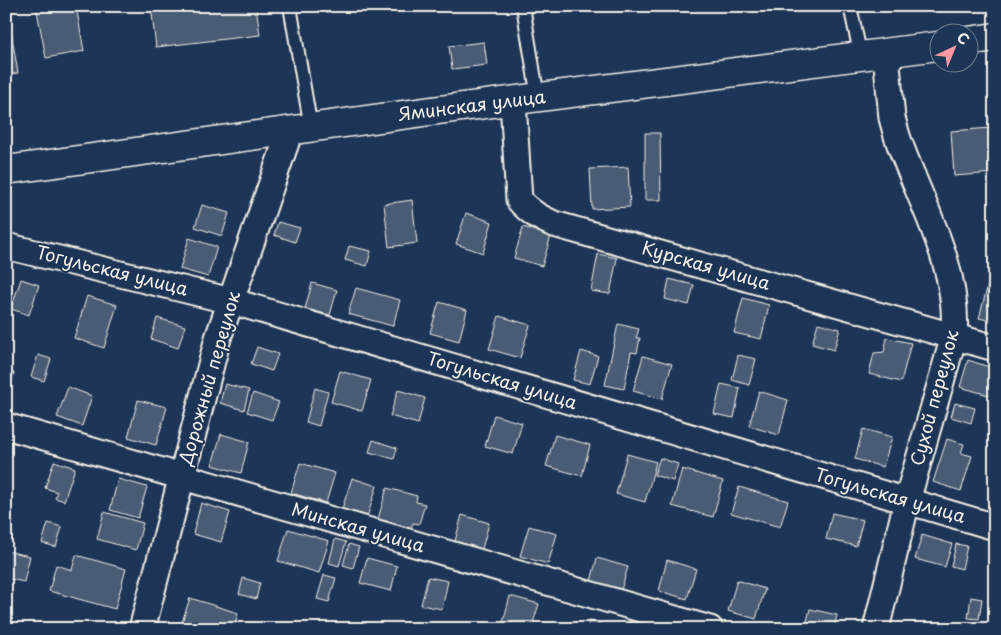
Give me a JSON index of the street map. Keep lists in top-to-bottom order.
{
  "streets": {
    "main road": ["Яминская улица"],
    "street": [
      "Курская улица",
      "Тогульская улица",
      "Дорожный переулок",
      "Сухой переулок",
      "Минская улица"
    ]
  },
  "crossings": [
    ["Яминская улица", "Курская улица"],
    ["Яминская улица", "Дорожный переулок"],
    ["Яминская улица", "Сухой переулок"],
    ["Курская улица", "Сухой переулок"],
    ["Тогульская улица", "Дорожный переулок"],
    ["Тогульская улица", "Сухой переулок"],
    ["Дорожный переулок", "Минская улица"]
  ],
  "north": "top right"
}
